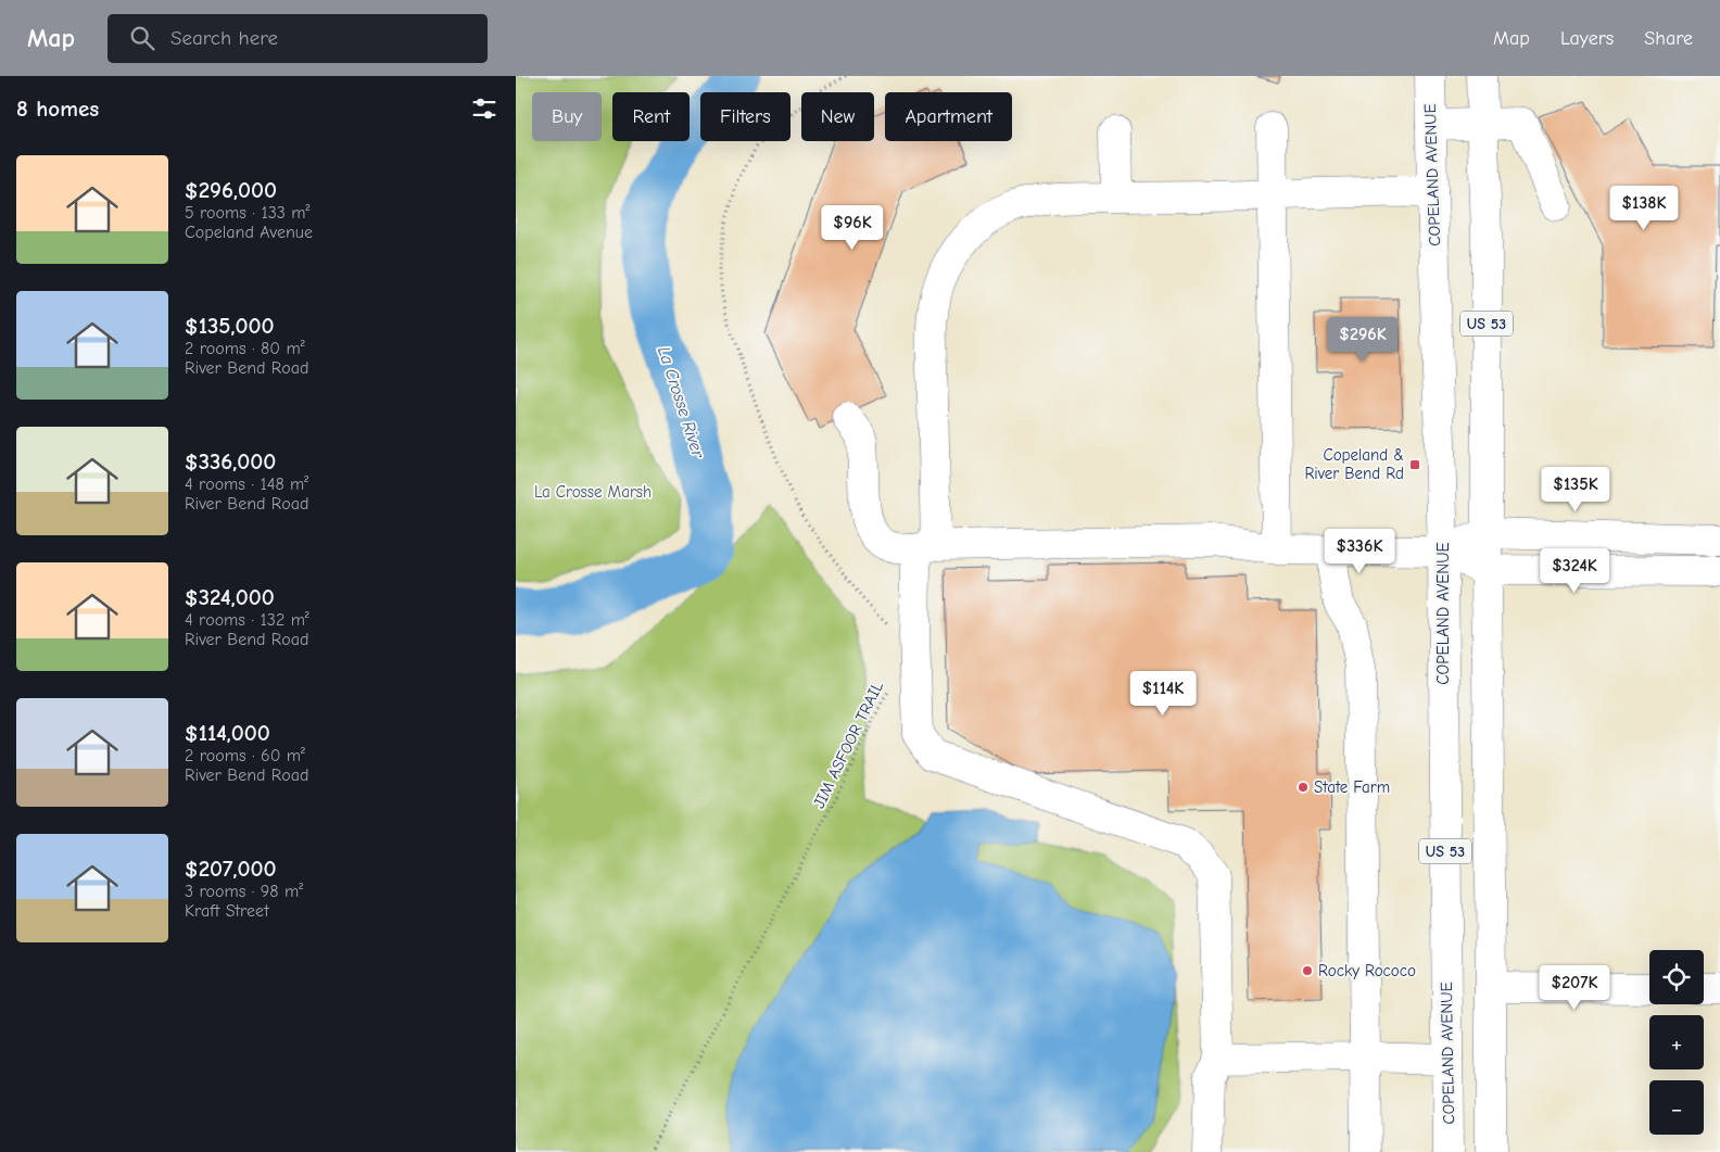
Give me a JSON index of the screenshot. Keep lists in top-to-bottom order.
{
  "streets": {
    "main road": ["COPELAND AVENUE", "US 53"],
    "path": ["JIM ASFOOR TRAIL"]
  },
  "water": ["La Crosse River"],
  "parks": ["La Crosse Marsh"],
  "places": {
    "transit": ["Copeland & River Bend Rd"],
    "other": ["State Farm", "Rocky Rococo"]
  },
  "page": {
    "header": "Map",
    "search": "Search here",
    "nav": ["Map", "Layers", "Share"],
    "heading": "8 homes",
    "chip": [
      "Buy",
      "Rent",
      "Filters",
      "New",
      "Apartment"
    ],
    "list": [
      {
        "name": "$296,000",
        "note": "5 rooms · 133 m² · Copeland Avenue"
      },
      {
        "name": "$135,000",
        "note": "2 rooms · 80 m² · River Bend Road"
      },
      {
        "name": "$336,000",
        "note": "4 rooms · 148 m² · River Bend Road"
      },
      {
        "name": "$324,000",
        "note": "4 rooms · 132 m² · River Bend Road"
      },
      {
        "name": "$114,000",
        "note": "2 rooms · 60 m² · River Bend Road"
      },
      {
        "name": "$207,000",
        "note": "3 rooms · 98 m² · Kraft Street"
      }
    ],
    "price": [
      "$138K",
      "$96K",
      "$296K",
      "$135K",
      "$336K",
      "$324K",
      "$114K",
      "$207K"
    ],
    "map_buttons": ["+", "−"]
  }
}
